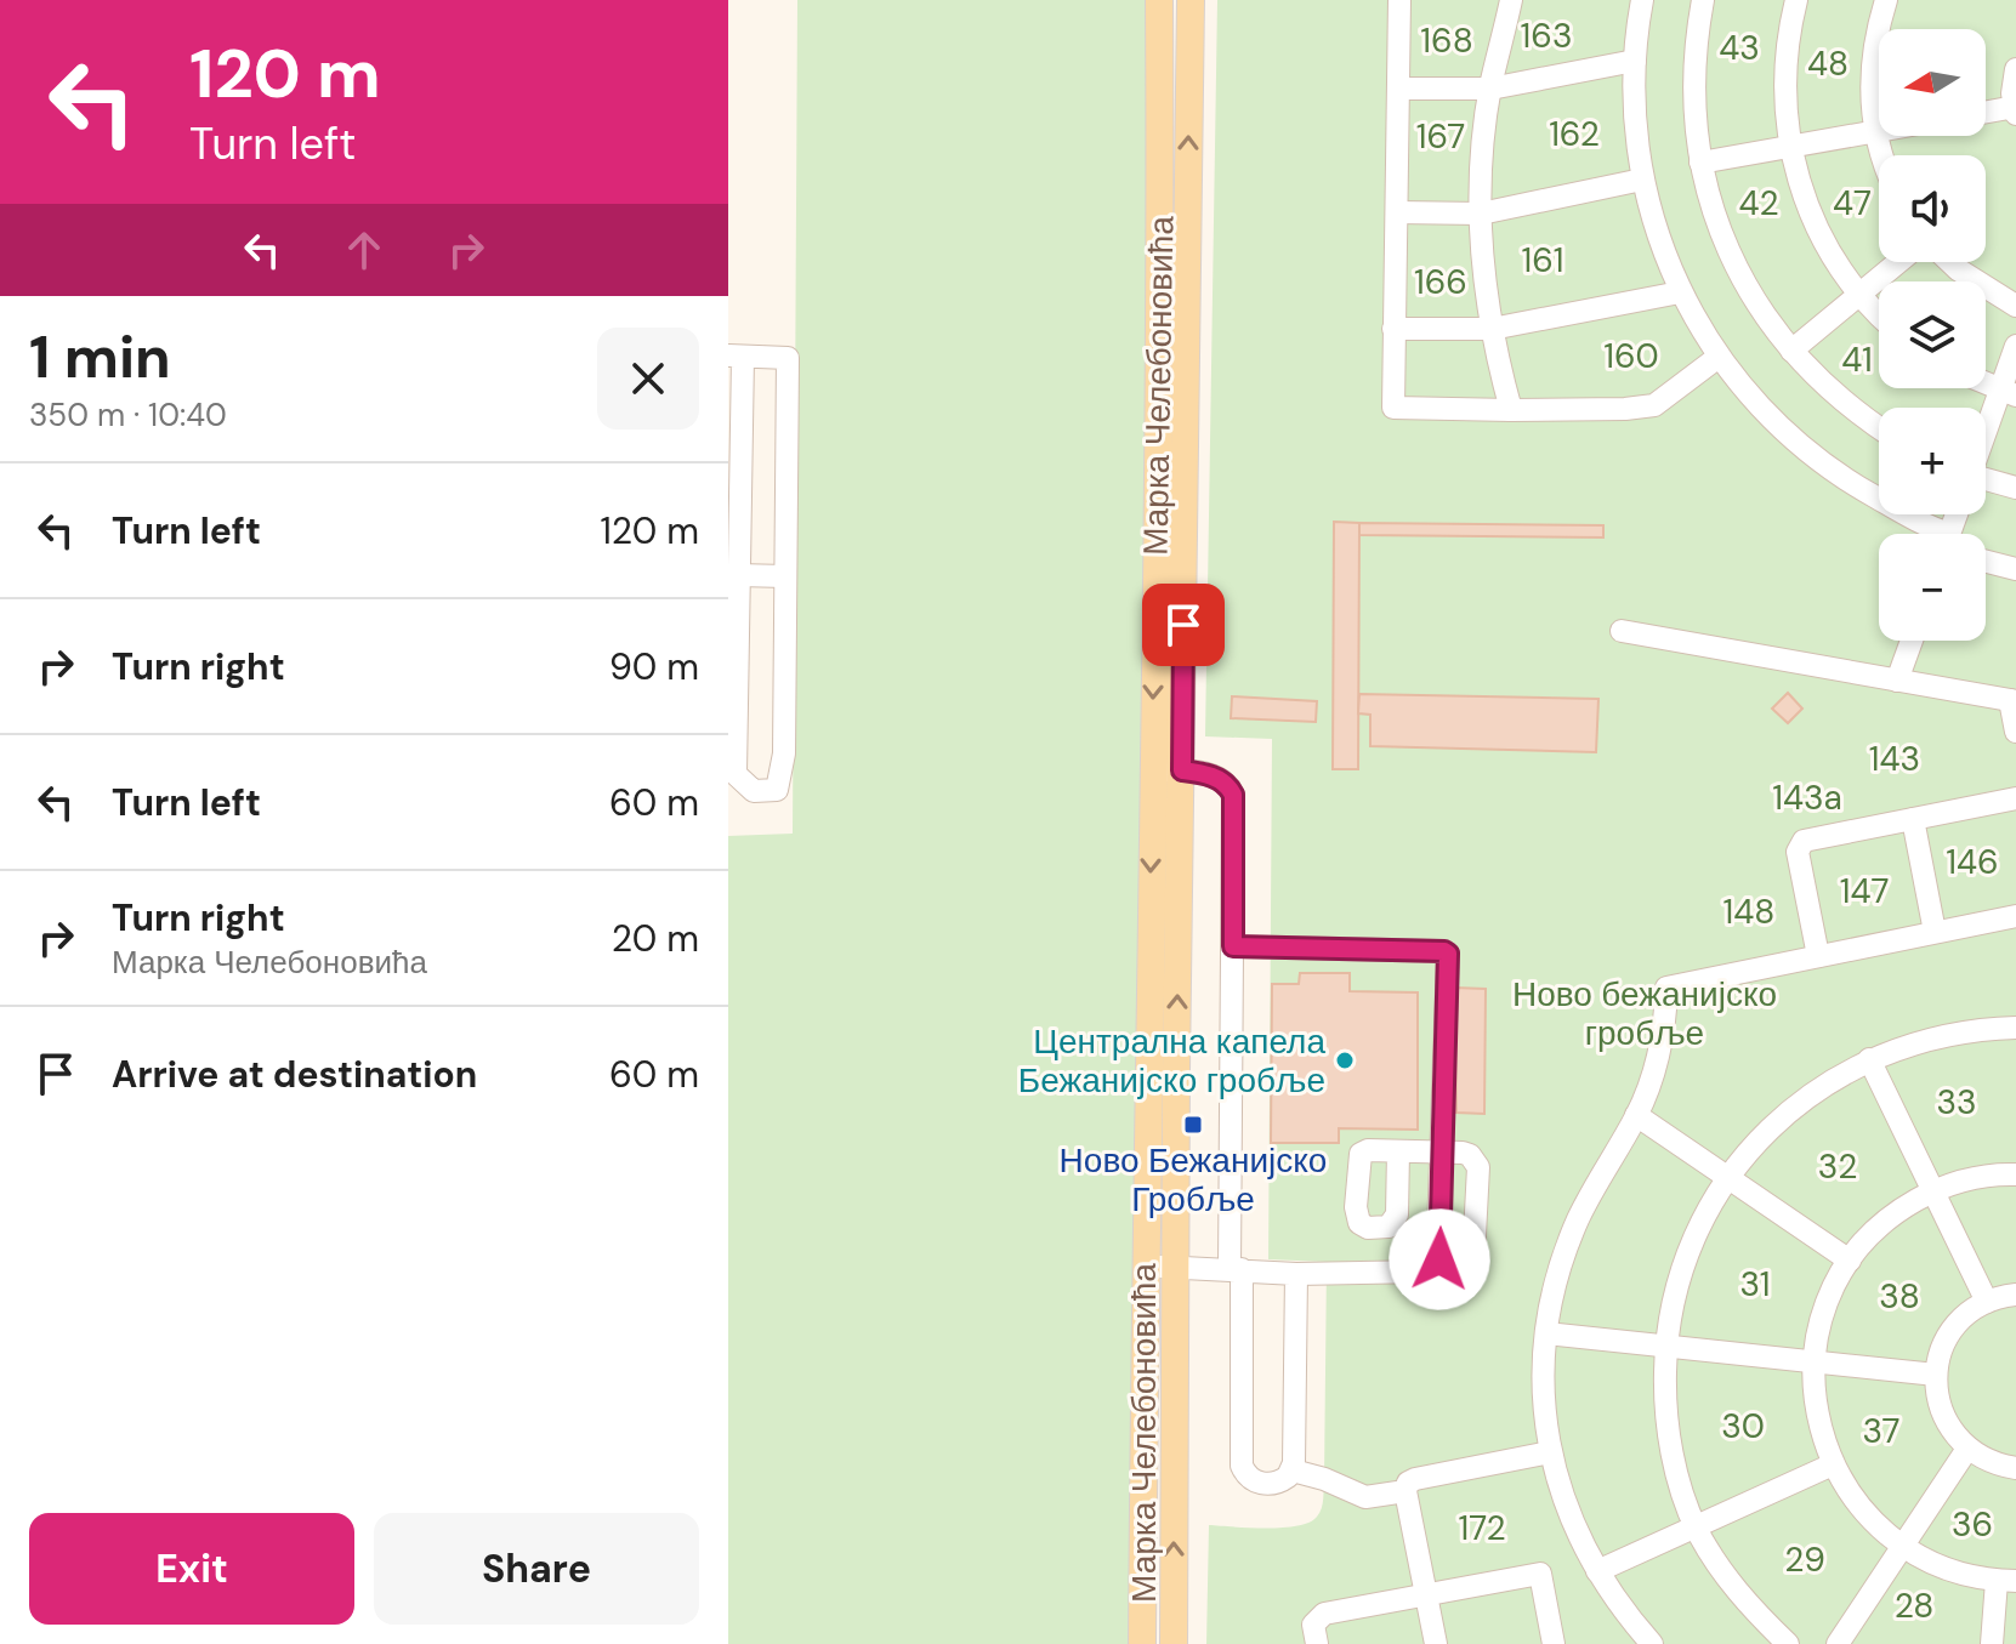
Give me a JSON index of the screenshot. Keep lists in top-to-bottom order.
{
  "streets": {
    "main road": ["Марка Челебоновића"]
  },
  "parks": [
    "163",
    "168",
    "43",
    "48",
    "162",
    "167",
    "42",
    "47",
    "161",
    "166",
    "160",
    "41",
    "143",
    "143a",
    "146",
    "147",
    "148",
    "Ново бежанијско гробље",
    "33",
    "32",
    "31",
    "38",
    "30",
    "37",
    "36",
    "172",
    "29",
    "28"
  ],
  "places": {
    "other": ["Централна капела Бежанијско гробље"],
    "transit": ["Ново Бежанијско Гробље"]
  },
  "north": "left",
  "page": {
    "turn": ["120 m", "Turn left"],
    "map_buttons": ["+", "−"],
    "heading": ["1 min", "350 m · 10:40"],
    "list": [
      {
        "name": "Turn left",
        "value": "120 m"
      },
      {
        "name": "Turn right",
        "value": "90 m"
      },
      {
        "name": "Turn left",
        "value": "60 m"
      },
      {
        "name": "Turn right",
        "note": "Марка Челебоновића",
        "value": "20 m"
      },
      {
        "name": "Arrive at destination",
        "value": "60 m"
      }
    ],
    "buttons": ["Exit", "Share"]
  }
}
